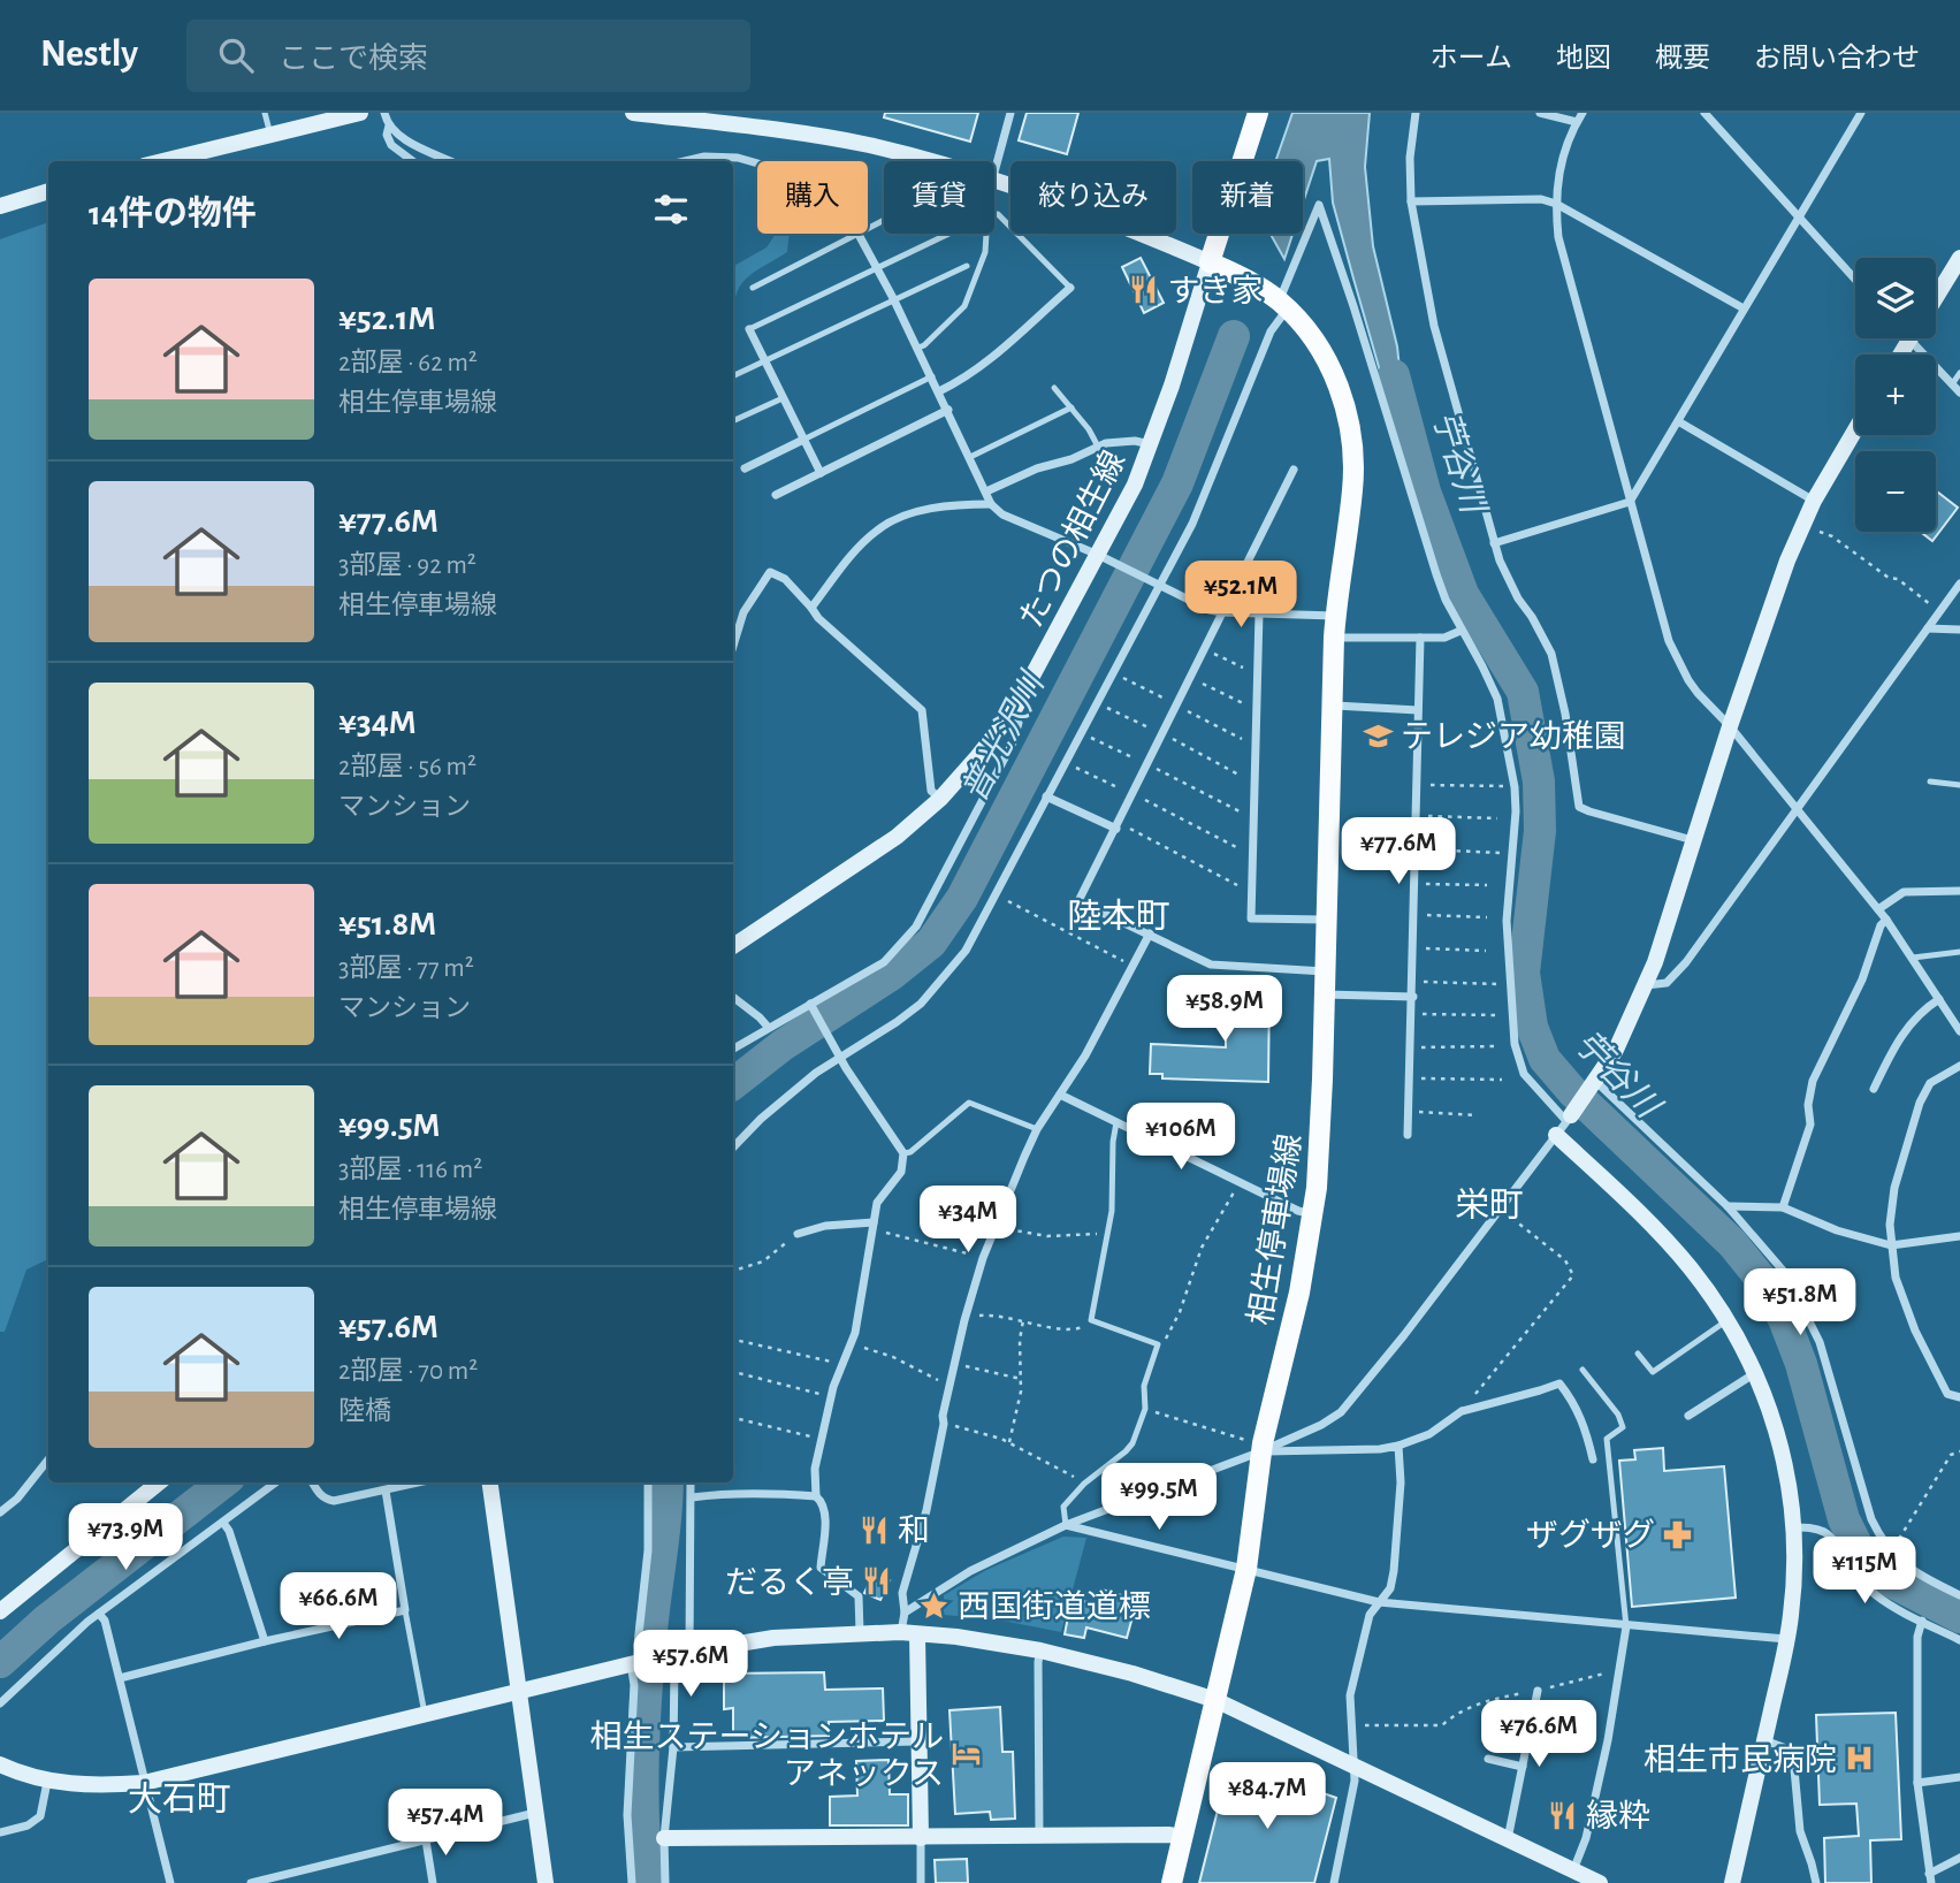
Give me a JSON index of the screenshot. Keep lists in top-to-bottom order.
{
  "streets": {
    "main road": ["相生停車場線"],
    "street": ["たつの相生線"]
  },
  "crossings": [
    ["たつの相生線", "相生停車場線"]
  ],
  "districts": ["陸本町", "栄町", "大石町"],
  "water": ["苧谷川", "普光沢川"],
  "places": {
    "restaurant": [
      "すき家",
      "和",
      "だるく亭",
      "縁粋"
    ],
    "school or university": ["テレジア幼稚園"],
    "pharmacy": ["ザグザグ"],
    "place": ["西国街道道標"],
    "hotel": ["相生ステーションホテル アネックス"],
    "hospital": ["相生市民病院"]
  },
  "page": {
    "header": "Nestly",
    "search": "ここで検索",
    "nav": [
      "ホーム",
      "地図",
      "概要",
      "お問い合わせ"
    ],
    "chip": [
      "購入",
      "賃貸",
      "絞り込み",
      "新着"
    ],
    "heading": "14件の物件",
    "map_buttons": ["+", "−"],
    "list": [
      {
        "name": "¥52.1M",
        "note": "2部屋 · 62 m² · 相生停車場線"
      },
      {
        "name": "¥77.6M",
        "note": "3部屋 · 92 m² · 相生停車場線"
      },
      {
        "name": "¥34M",
        "note": "2部屋 · 56 m² · マンション"
      },
      {
        "name": "¥51.8M",
        "note": "3部屋 · 77 m² · マンション"
      },
      {
        "name": "¥99.5M",
        "note": "3部屋 · 116 m² · 相生停車場線"
      },
      {
        "name": "¥57.6M",
        "note": "2部屋 · 70 m² · 陸橋"
      }
    ],
    "price": [
      "¥52.1M",
      "¥77.6M",
      "¥58.9M",
      "¥106M",
      "¥34M",
      "¥51.8M",
      "¥99.5M",
      "¥73.9M",
      "¥115M",
      "¥66.6M",
      "¥57.6M",
      "¥76.6M",
      "¥84.7M",
      "¥57.4M"
    ]
  }
}
